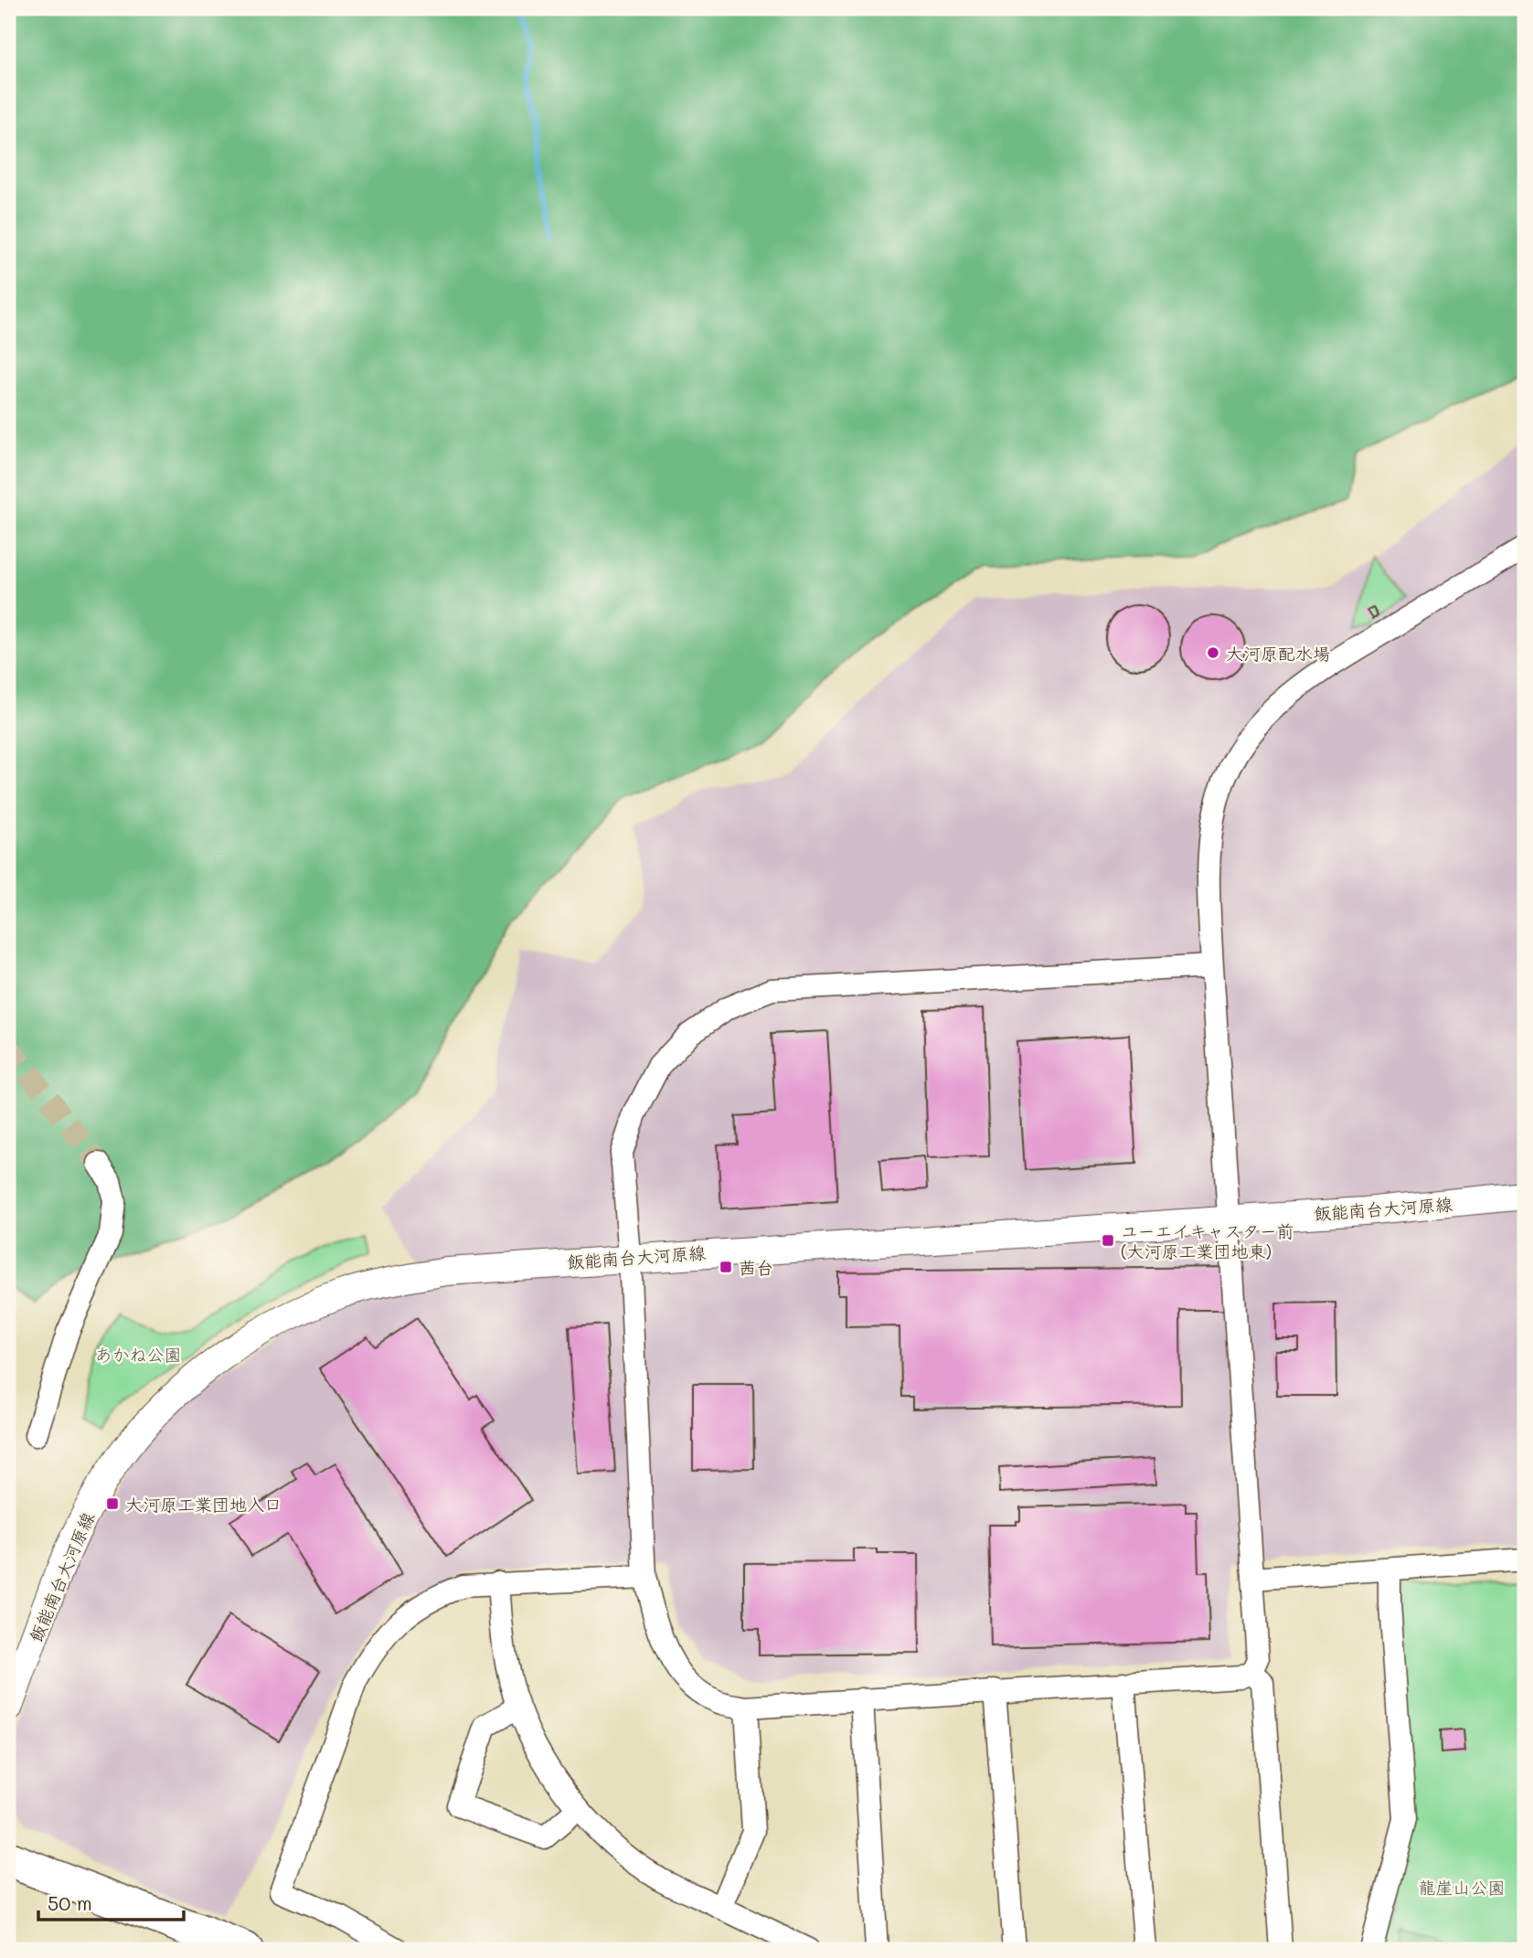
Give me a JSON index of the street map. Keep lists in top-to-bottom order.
{
  "streets": {
    "street": ["飯能南台大河原線"]
  },
  "parks": ["あかね公園", "龍崖山公園"],
  "places": {
    "other": ["大河原配水場"],
    "transit": ["ユーエイキャスター前 (大河原工業団地東)", "茜台", "大河原工業団地入口"]
  },
  "scale_bar": "50 m"
}
